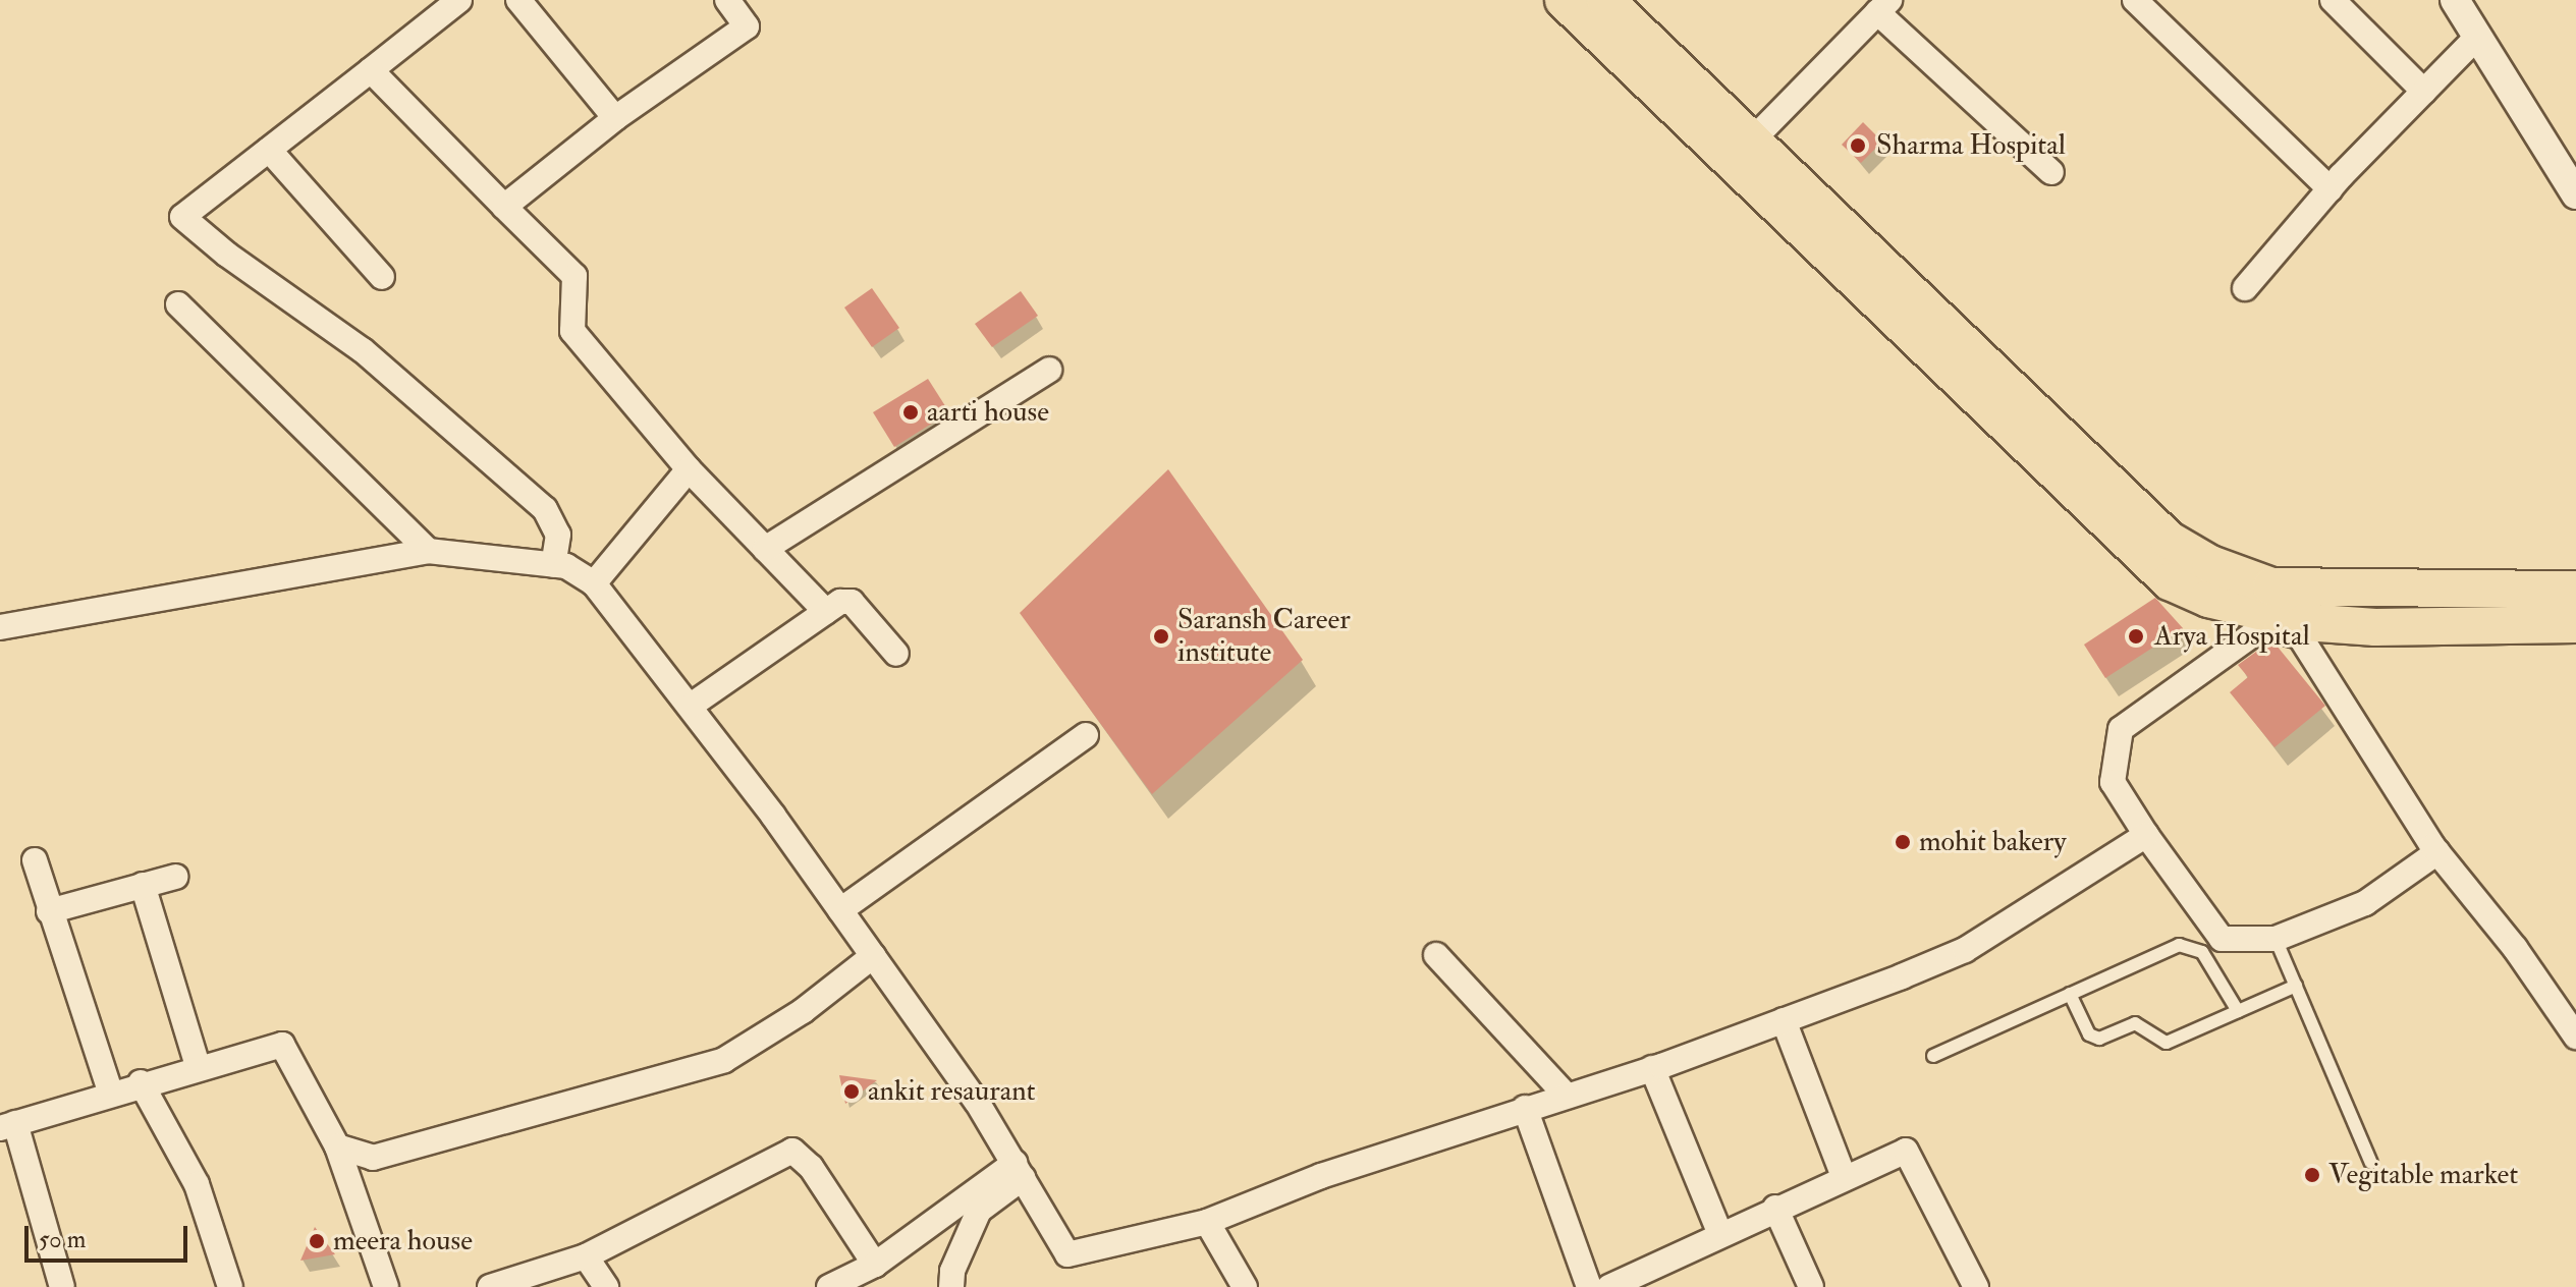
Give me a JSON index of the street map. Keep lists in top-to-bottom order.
{
  "places": [
    "Sharma Hospital",
    "aarti house",
    "Saransh Career institute",
    "Arya Hospital",
    "mohit bakery",
    "ankit resaurant",
    "Vegitable market",
    "meera house"
  ],
  "scale_bar": "50 m"
}
